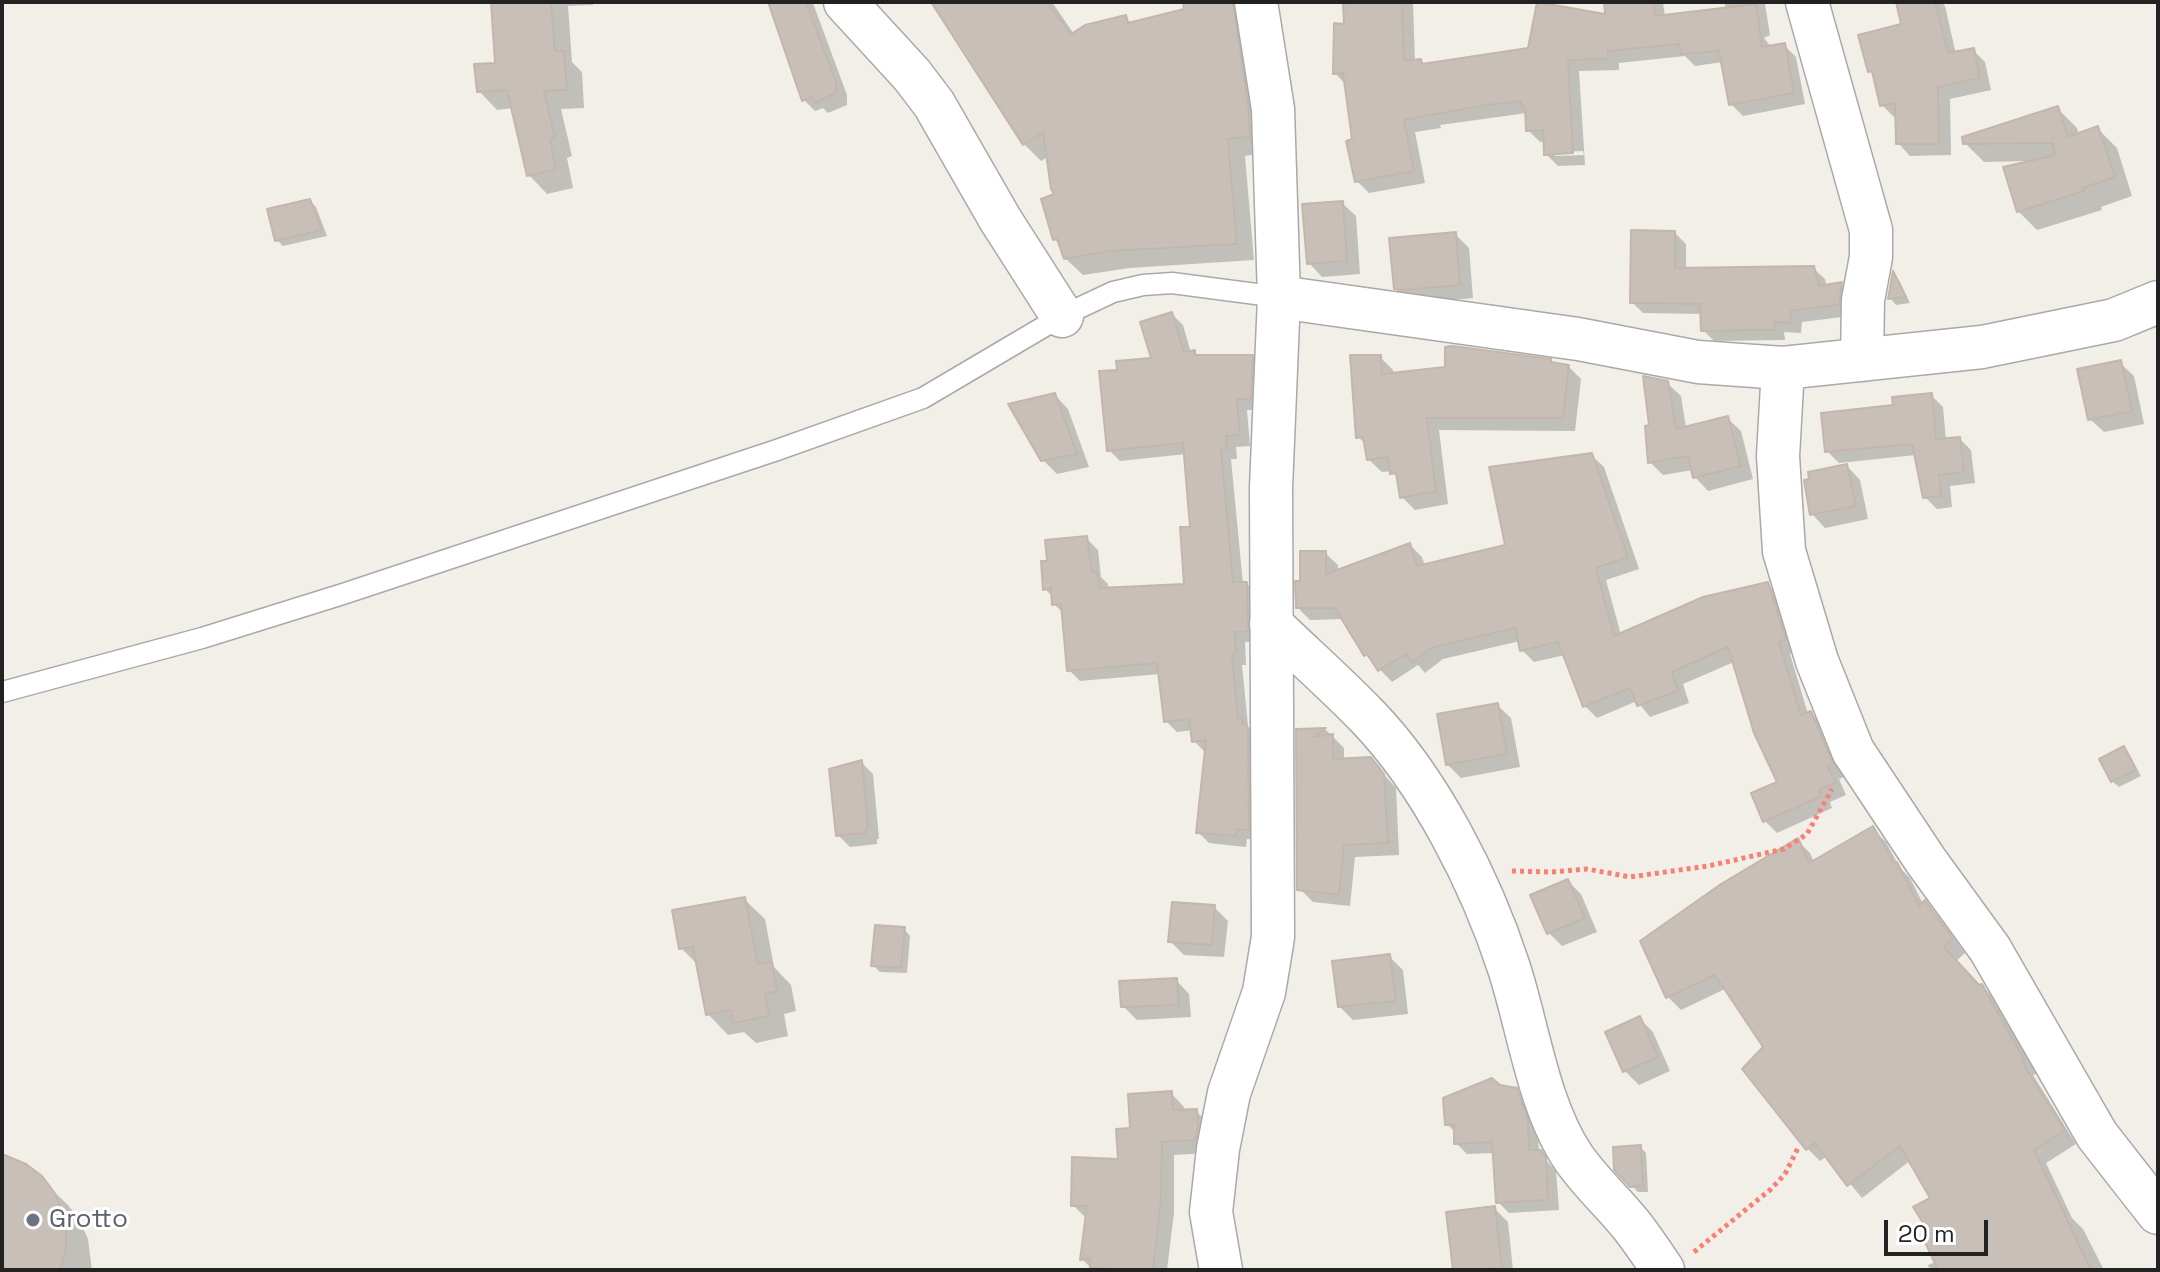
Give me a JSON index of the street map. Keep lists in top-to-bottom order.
{
  "places": ["Grotto"],
  "scale_bar": "20 m"
}
